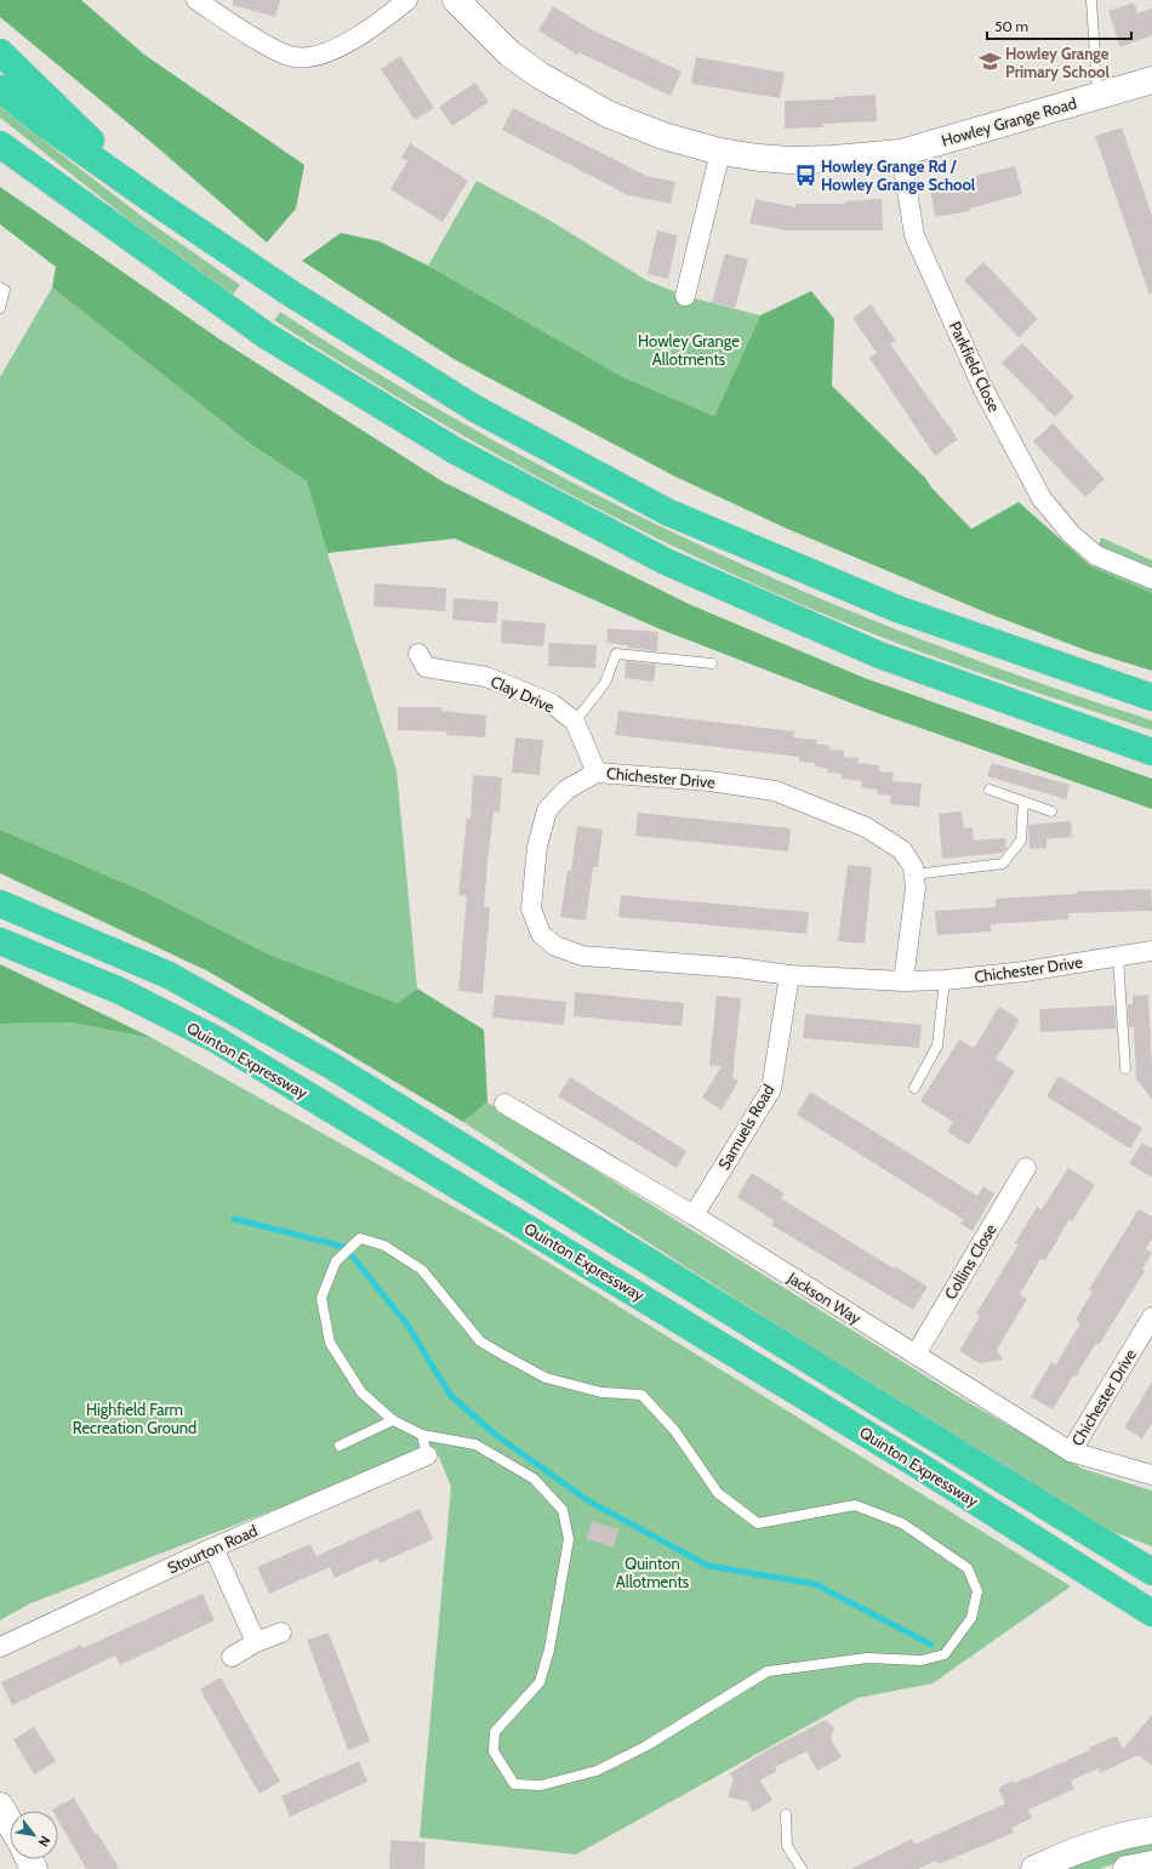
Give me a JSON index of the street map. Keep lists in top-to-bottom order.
{
  "streets": {
    "highway": ["Quinton Expressway"],
    "street": [
      "Howley Grange Road",
      "Parkfield Close",
      "Clay Drive",
      "Chichester Drive",
      "Samuels Road",
      "Collins Close",
      "Jackson Way",
      "Stourton Road"
    ]
  },
  "crossings": [
    ["Howley Grange Road", "Parkfield Close"],
    ["Clay Drive", "Chichester Drive"],
    ["Chichester Drive", "Samuels Road"],
    ["Chichester Drive", "Jackson Way"],
    ["Samuels Road", "Jackson Way"],
    ["Collins Close", "Jackson Way"]
  ],
  "parks": ["Howley Grange Allotments", "Highfield Farm Recreation Ground", "Quinton Allotments"],
  "places": {
    "school or university": ["Howley Grange Primary School"],
    "bus stop": ["Howley Grange Rd / Howley Grange School"]
  },
  "scale_bar": "50 m",
  "north": "bottom right"
}
